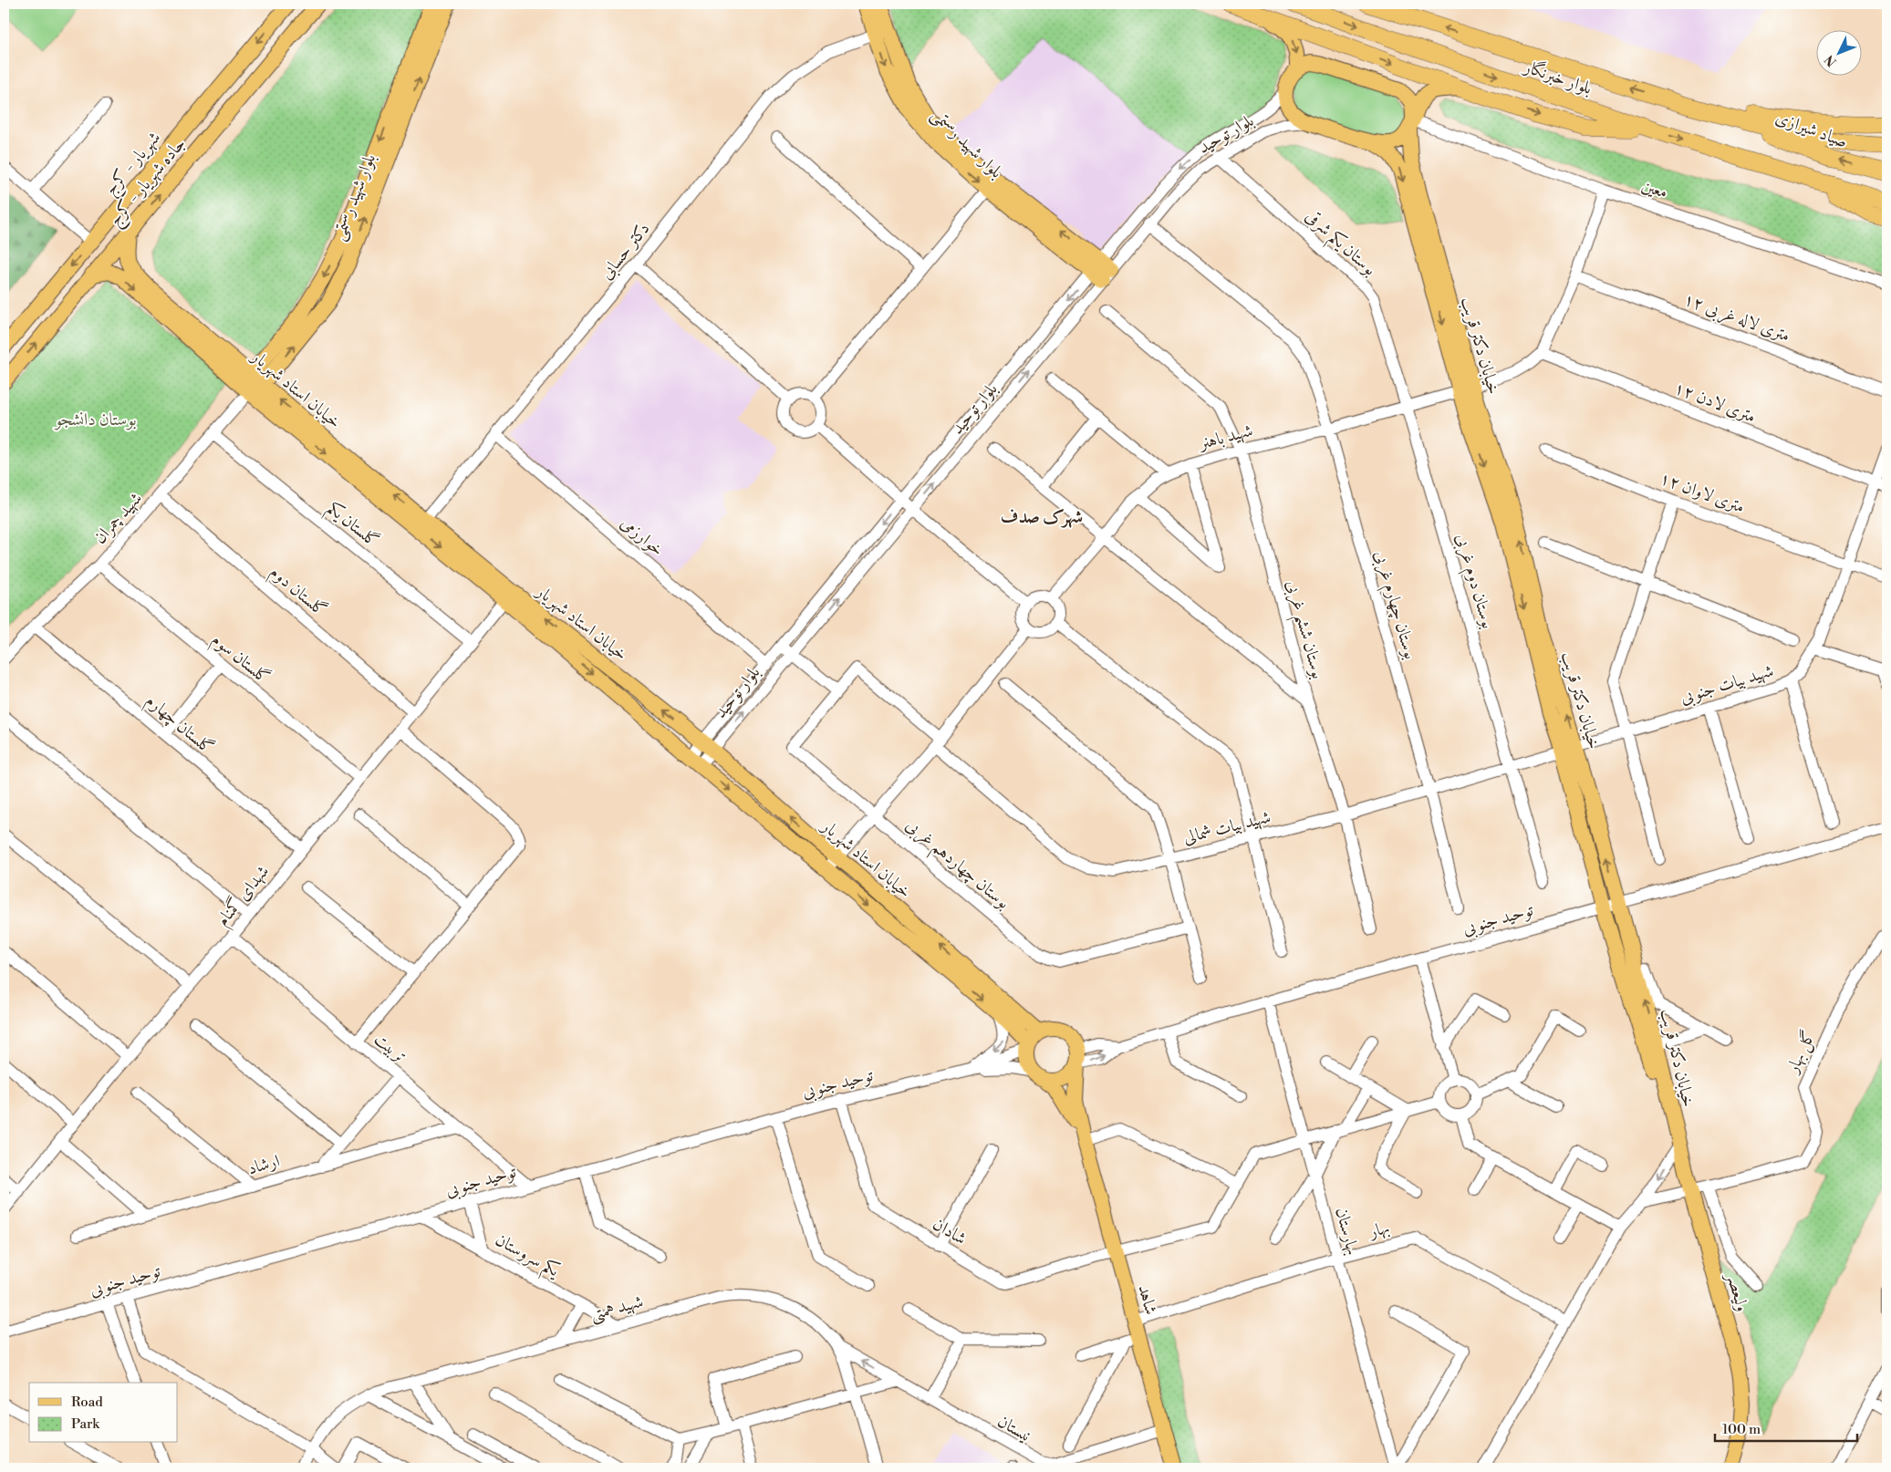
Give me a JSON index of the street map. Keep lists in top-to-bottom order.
{
  "streets": {
    "highway": ["بلوار خبرنگار", "صیاد شیرازی"],
    "main road": [
      "بلوار شهید رستمی",
      "شهریار - کرج",
      "جاده شهریار - کرج",
      "خیابان دکتر قریب",
      "خیابان استاد شهریار",
      "ولیعصر",
      "شاهد"
    ],
    "street": [
      "بلوار توحید",
      "معین",
      "بوستان یکم شرقی",
      "دکتر حسابی",
      "۱۲ متری لاله غربی",
      "۱۲ متری لادن",
      "شهید باهنر",
      "۱۲ متری لاوان",
      "شهید چمران",
      "گلستان یکم",
      "خوارزمی",
      "بوستان دوم غربی",
      "گلستان دوم",
      "بوستان چهارم غربی",
      "بوستان ششم غربی",
      "گلستان سوم",
      "شهید بیات جنوبی",
      "گلستان چهارم",
      "شهید بیات شمالی",
      "بوستان چهاردهم غربی",
      "شهدای گمنام",
      "توحید جنوبی",
      "تربیت",
      "گل بهار",
      "ارشاد",
      "بهار",
      "شادان",
      "بهارستان",
      "یکم سروستان",
      "شهید همتی",
      "نيستان"
    ]
  },
  "crossings": [
    ["بلوار خبرنگار", "صیاد شیرازی"],
    ["بلوار توحید", "بلوار شهید رستمی"],
    ["بلوار توحید", "بوستان یکم شرقی"],
    ["بلوار توحید", "خیابان استاد شهریار"],
    ["بلوار توحید", "خوارزمی"],
    ["بلوار توحید", "بوستان چهارم غربی"],
    ["بلوار شهید رستمی", "دکتر حسابی"],
    ["بلوار شهید رستمی", "خیابان استاد شهریار"],
    ["بلوار شهید رستمی", "شهید چمران"],
    ["جاده شهریار - کرج", "خیابان استاد شهریار"],
    ["معین", "خیابان دکتر قریب"],
    ["بوستان یکم شرقی", "شهید باهنر"],
    ["بوستان یکم شرقی", "بوستان دوم غربی"],
    ["دکتر حسابی", "خیابان استاد شهریار"],
    ["دکتر حسابی", "خوارزمی"],
    ["خیابان دکتر قریب", "شهید باهنر"],
    ["خیابان دکتر قریب", "شهید بیات جنوبی"],
    ["خیابان دکتر قریب", "شهید بیات شمالی"],
    ["خیابان دکتر قریب", "توحید جنوبی"],
    ["خیابان دکتر قریب", "ولیعصر"],
    ["خیابان استاد شهریار", "شهید چمران"],
    ["خیابان استاد شهریار", "شهدای گمنام"],
    ["خیابان استاد شهریار", "توحید جنوبی"],
    ["۱۲ متری لادن", "شهید باهنر"],
    ["۱۲ متری لادن", "شهید بیات جنوبی"],
    ["شهید باهنر", "بوستان دوم غربی"],
    ["شهید باهنر", "بوستان چهارم غربی"],
    ["شهید باهنر", "بوستان ششم غربی"],
    ["۱۲ متری لاوان", "شهید بیات جنوبی"],
    ["شهید چمران", "گلستان یکم"],
    ["شهید چمران", "گلستان دوم"],
    ["شهید چمران", "گلستان سوم"],
    ["شهید چمران", "گلستان چهارم"],
    ["گلستان یکم", "شهدای گمنام"],
    ["بوستان دوم غربی", "شهید بیات شمالی"],
    ["گلستان دوم", "شهدای گمنام"],
    ["بوستان چهارم غربی", "شهید بیات شمالی"],
    ["بوستان ششم غربی", "شهید بیات شمالی"],
    ["گلستان سوم", "شهدای گمنام"],
    ["شهید بیات جنوبی", "شهید بیات شمالی"],
    ["گلستان چهارم", "شهدای گمنام"],
    ["شهید بیات شمالی", "بوستان چهاردهم غربی"],
    ["شهدای گمنام", "تربیت"],
    ["توحید جنوبی", "تربیت"],
    ["توحید جنوبی", "شادان"],
    ["توحید جنوبی", "بهارستان"],
    ["توحید جنوبی", "یکم سروستان"],
    ["تربیت", "ارشاد"],
    ["گل بهار", "ولیعصر"],
    ["بهار", "بهارستان"],
    ["بهار", "شاهد"],
    ["شادان", "بهارستان"],
    ["شادان", "شاهد"],
    ["یکم سروستان", "شهید همتی"],
    ["شاهد", "نيستان"],
    ["شهید همتی", "نيستان"]
  ],
  "one_way": ["شهریار - کرج", "جاده شهریار - کرج"],
  "districts": ["شهرک صدف"],
  "parks": ["بوستان دانشجو"],
  "legend": ["Road", "Park"],
  "scale_bar": "100 m",
  "north": "bottom left"
}
